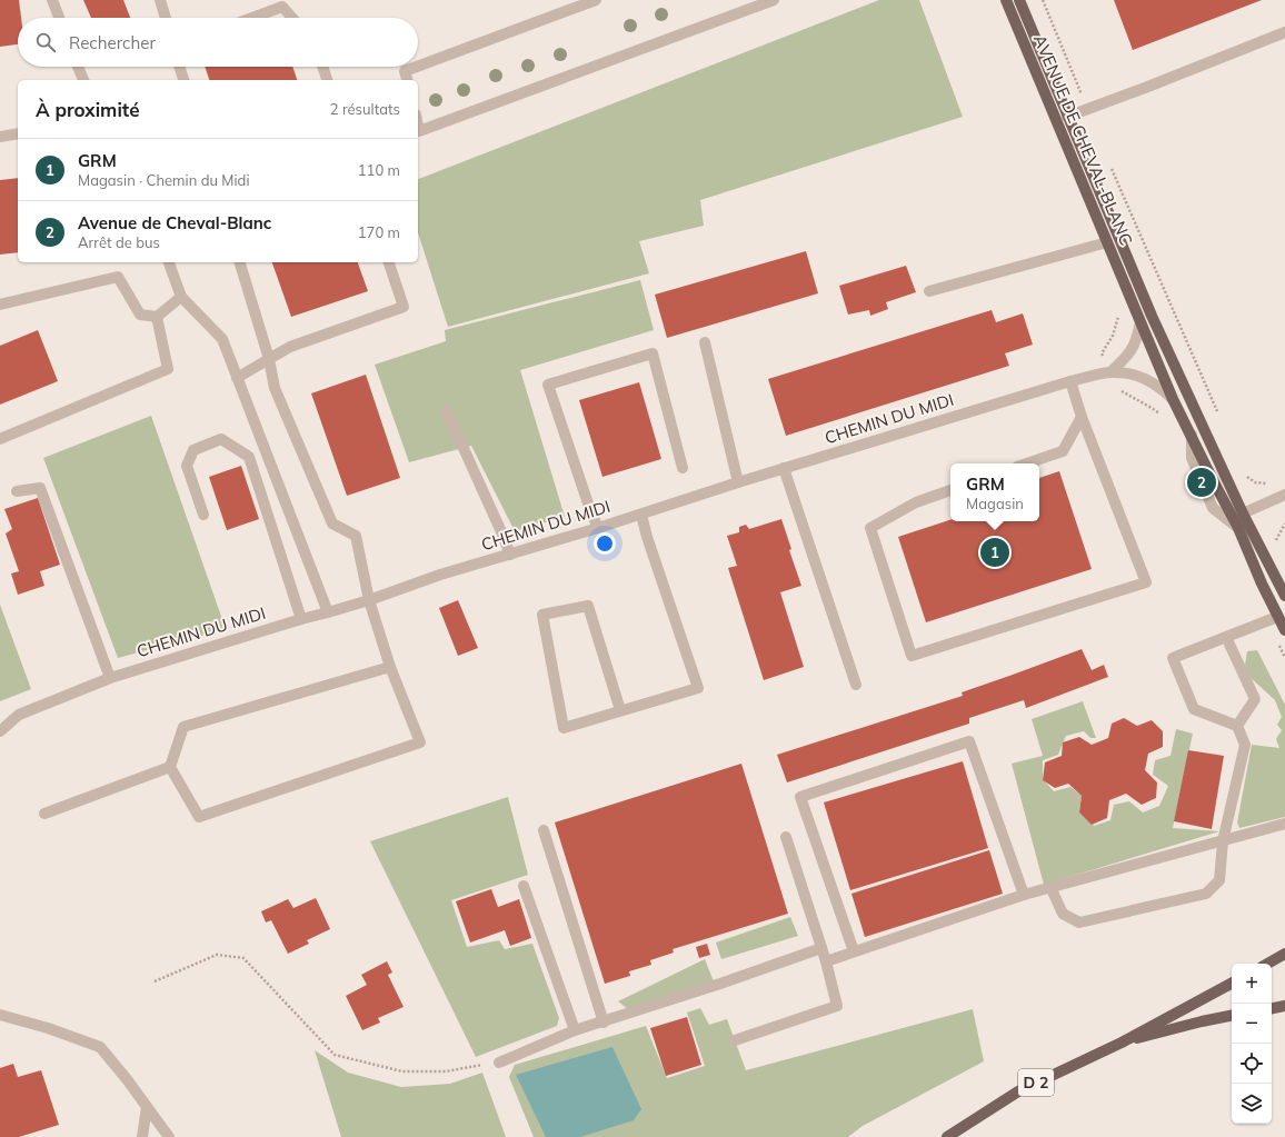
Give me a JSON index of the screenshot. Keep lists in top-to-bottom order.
{
  "streets": {
    "main road": ["AVENUE DE CHEVAL-BLANC", "D 2"],
    "street": ["CHEMIN DU MIDI"]
  },
  "crossings": [
    ["AVENUE DE CHEVAL-BLANC", "CHEMIN DU MIDI"]
  ],
  "page": {
    "search": "Rechercher",
    "heading": ["À proximité", "2 résultats"],
    "list": [
      {
        "mark": "1",
        "name": "GRM",
        "note": "Magasin · Chemin du Midi",
        "value": "110 m"
      },
      {
        "mark": "2",
        "name": "Avenue de Cheval-Blanc",
        "note": "Arrêt de bus",
        "value": "170 m"
      }
    ],
    "popup": ["GRM", "Magasin"],
    "pins": ["2", "1"],
    "map_buttons": ["+", "−"]
  }
}
